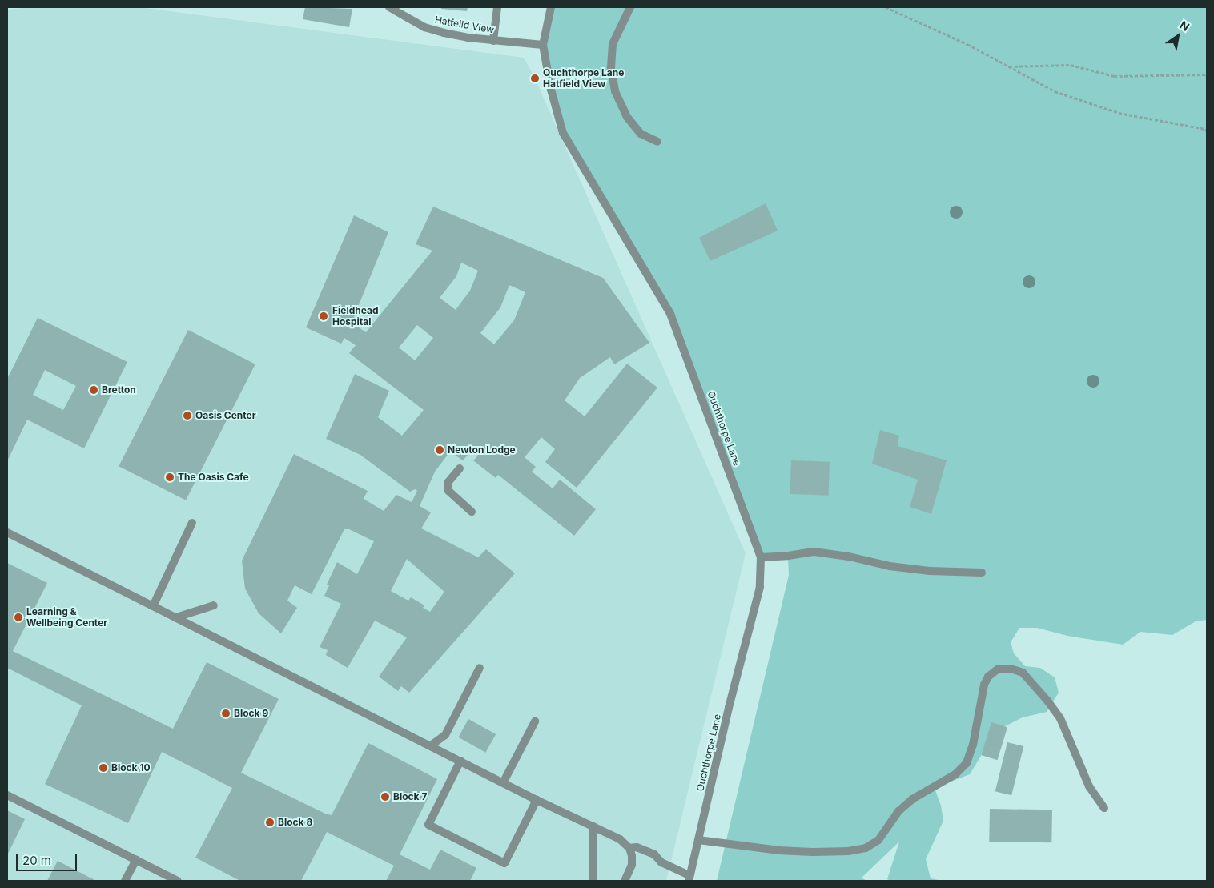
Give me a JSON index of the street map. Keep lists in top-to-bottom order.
{
  "streets": {
    "street": ["Hatfeild View", "Ouchthorpe Lane"]
  },
  "crossings": [
    ["Hatfeild View", "Ouchthorpe Lane"]
  ],
  "places": [
    "Ouchthorpe Lane Hatfield View",
    "Fieldhead Hospital",
    "Bretton",
    "Oasis Center",
    "Newton Lodge",
    "The Oasis Cafe",
    "Learning & Wellbeing Center",
    "Block 9",
    "Block 10",
    "Block 7",
    "Block 8"
  ],
  "scale_bar": "20 m",
  "north": "top right"
}
